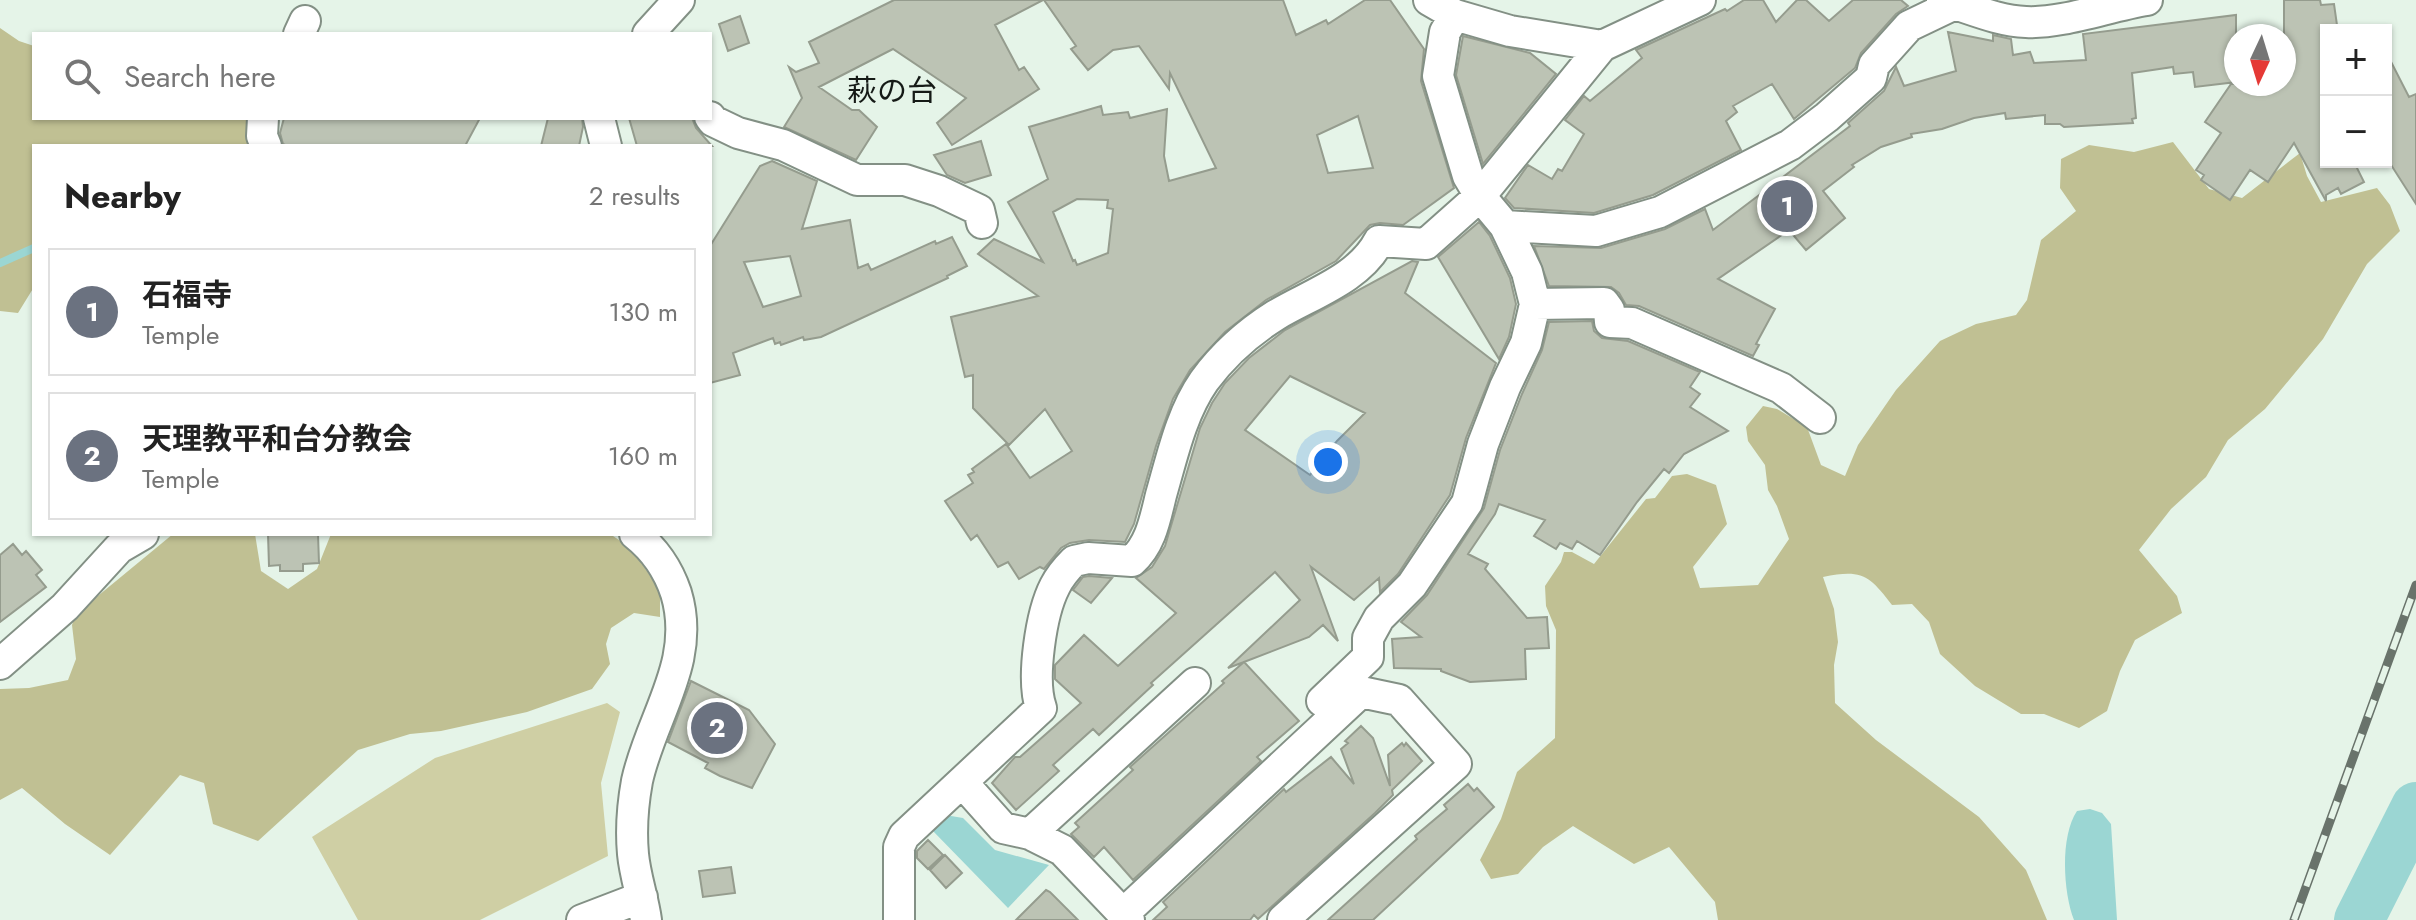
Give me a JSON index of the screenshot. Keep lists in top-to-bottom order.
{
  "districts": ["萩の台"],
  "north": "bottom",
  "page": {
    "map_buttons": ["+", "−"],
    "search": "Search here",
    "heading": ["Nearby", "2 results"],
    "pins": ["1", "2"],
    "list": [
      {
        "mark": "1",
        "name": "石福寺",
        "note": "Temple",
        "value": "130 m"
      },
      {
        "mark": "2",
        "name": "天理教平和台分教会",
        "note": "Temple",
        "value": "160 m"
      }
    ]
  }
}
